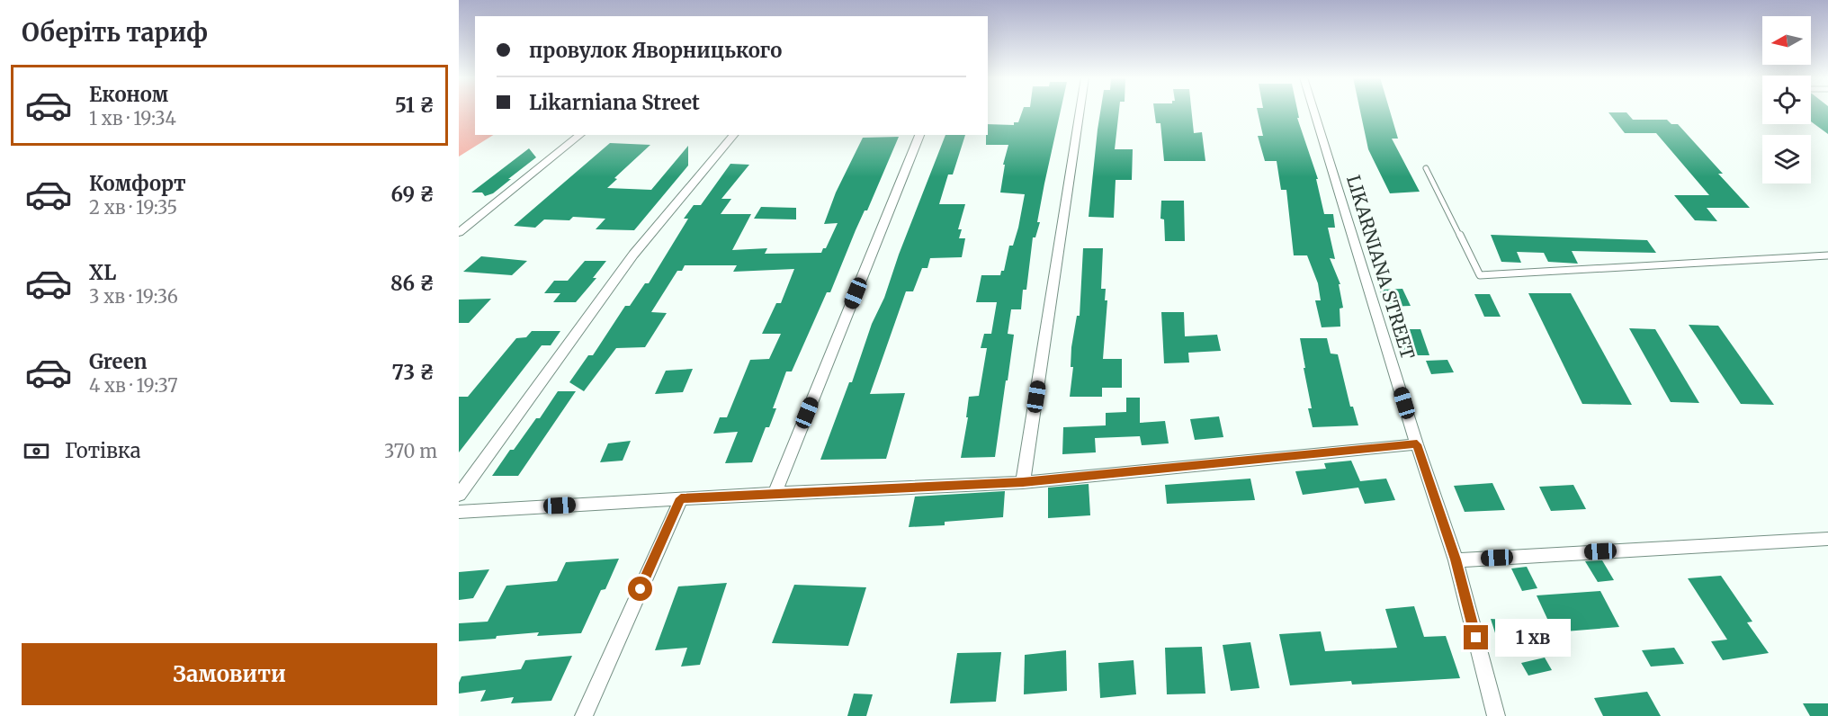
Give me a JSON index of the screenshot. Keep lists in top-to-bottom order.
{
  "streets": {
    "street": ["LIKARNIANA STREET"]
  },
  "north": "left",
  "page": {
    "heading": "Оберіть тариф",
    "banner": ["провулок Яворницького", "Likarniana Street"],
    "list": [
      {
        "name": "Економ",
        "note": "1 хв · 19:34",
        "value": "51 ₴"
      },
      {
        "name": "Комфорт",
        "note": "2 хв · 19:35",
        "value": "69 ₴"
      },
      {
        "name": "XL",
        "note": "3 хв · 19:36",
        "value": "86 ₴"
      },
      {
        "name": "Green",
        "note": "4 хв · 19:37",
        "value": "73 ₴"
      }
    ],
    "pay": ["Готівка", "370 m"],
    "bubble": "1 хв",
    "buttons": "Замовити"
  }
}
